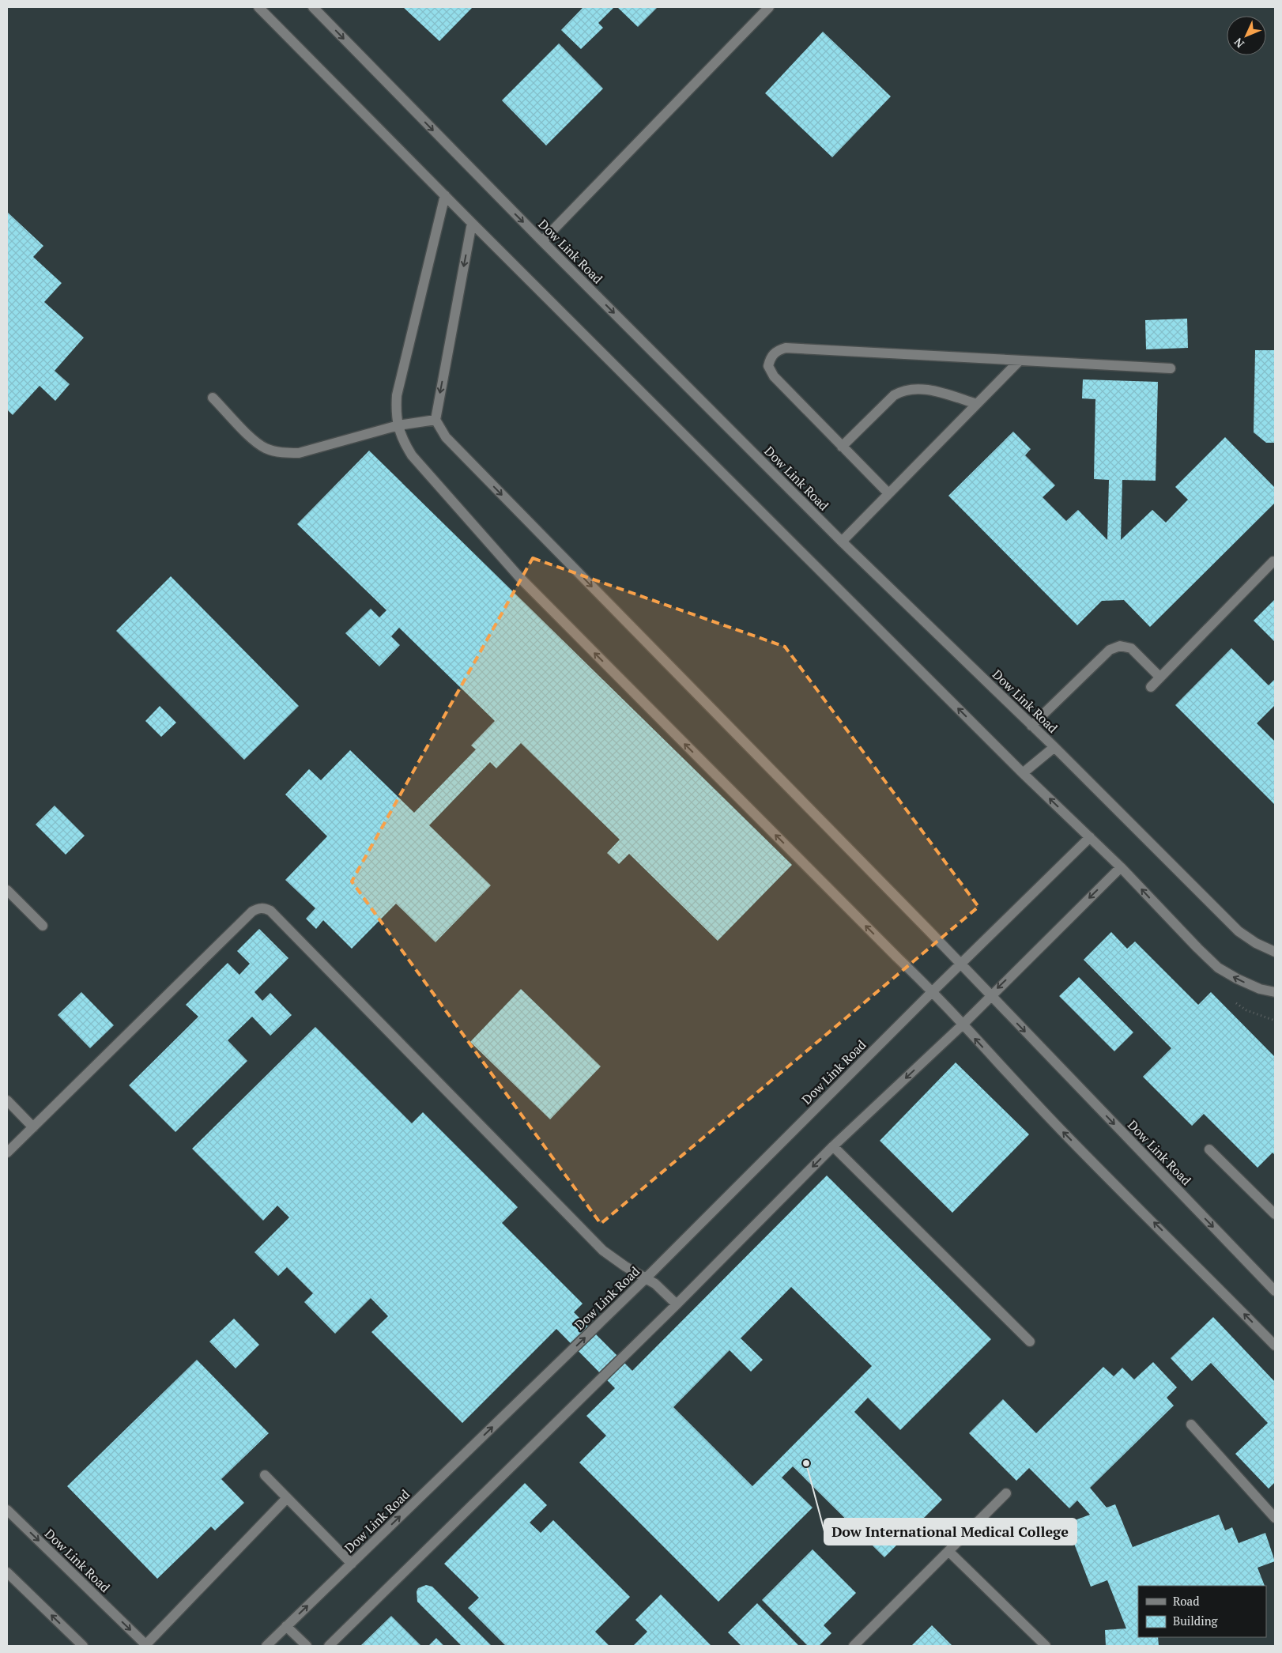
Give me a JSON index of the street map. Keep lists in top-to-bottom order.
{
  "streets": {
    "lane": ["Dow Link Road"]
  },
  "places": ["Dow International Medical College"],
  "legend": ["Road", "Building"],
  "north": "bottom left"
}
